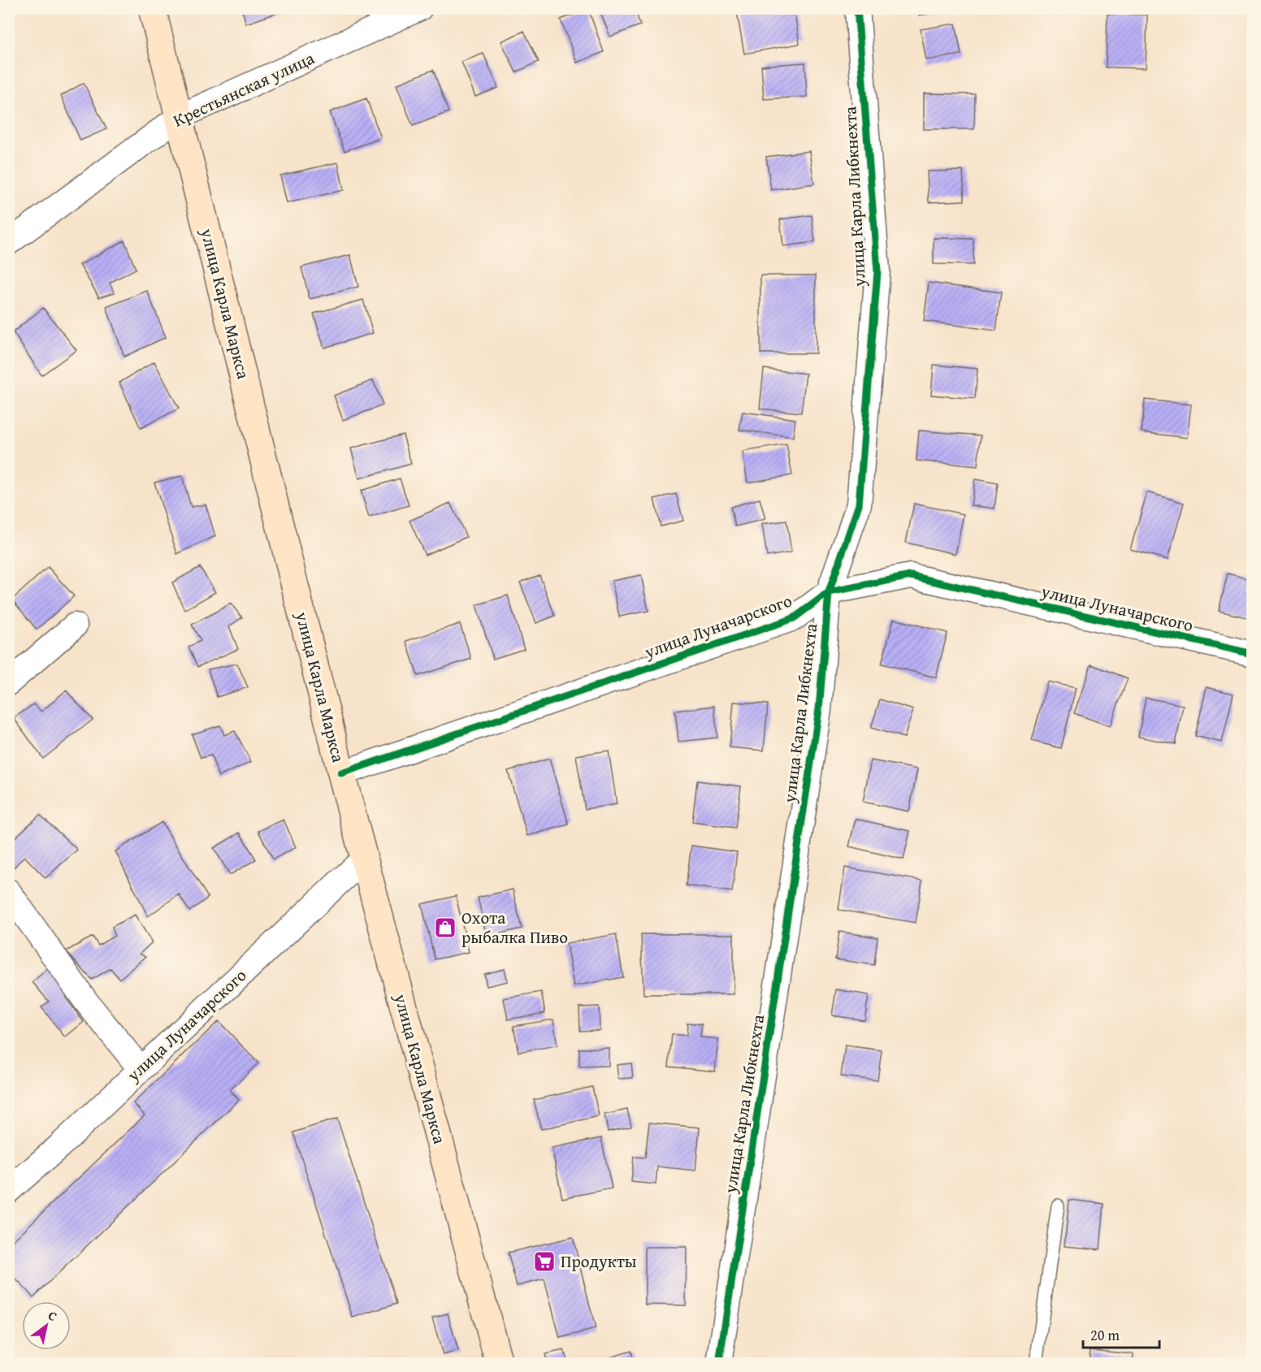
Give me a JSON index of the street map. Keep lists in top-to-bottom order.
{
  "streets": {
    "main road": ["улица Карла Маркса"],
    "street": ["Крестьянская улица", "улица Карла Либкнехта", "улица Луначарского"]
  },
  "crossings": [
    ["Крестьянская улица", "улица Карла Маркса"],
    ["улица Карла Либкнехта", "улица Луначарского"],
    ["улица Карла Маркса", "улица Луначарского"]
  ],
  "places": {
    "shop": ["Охота рыбалка Пиво"],
    "supermarket": ["Продукты"]
  },
  "scale_bar": "20 m",
  "north": "top right"
}
